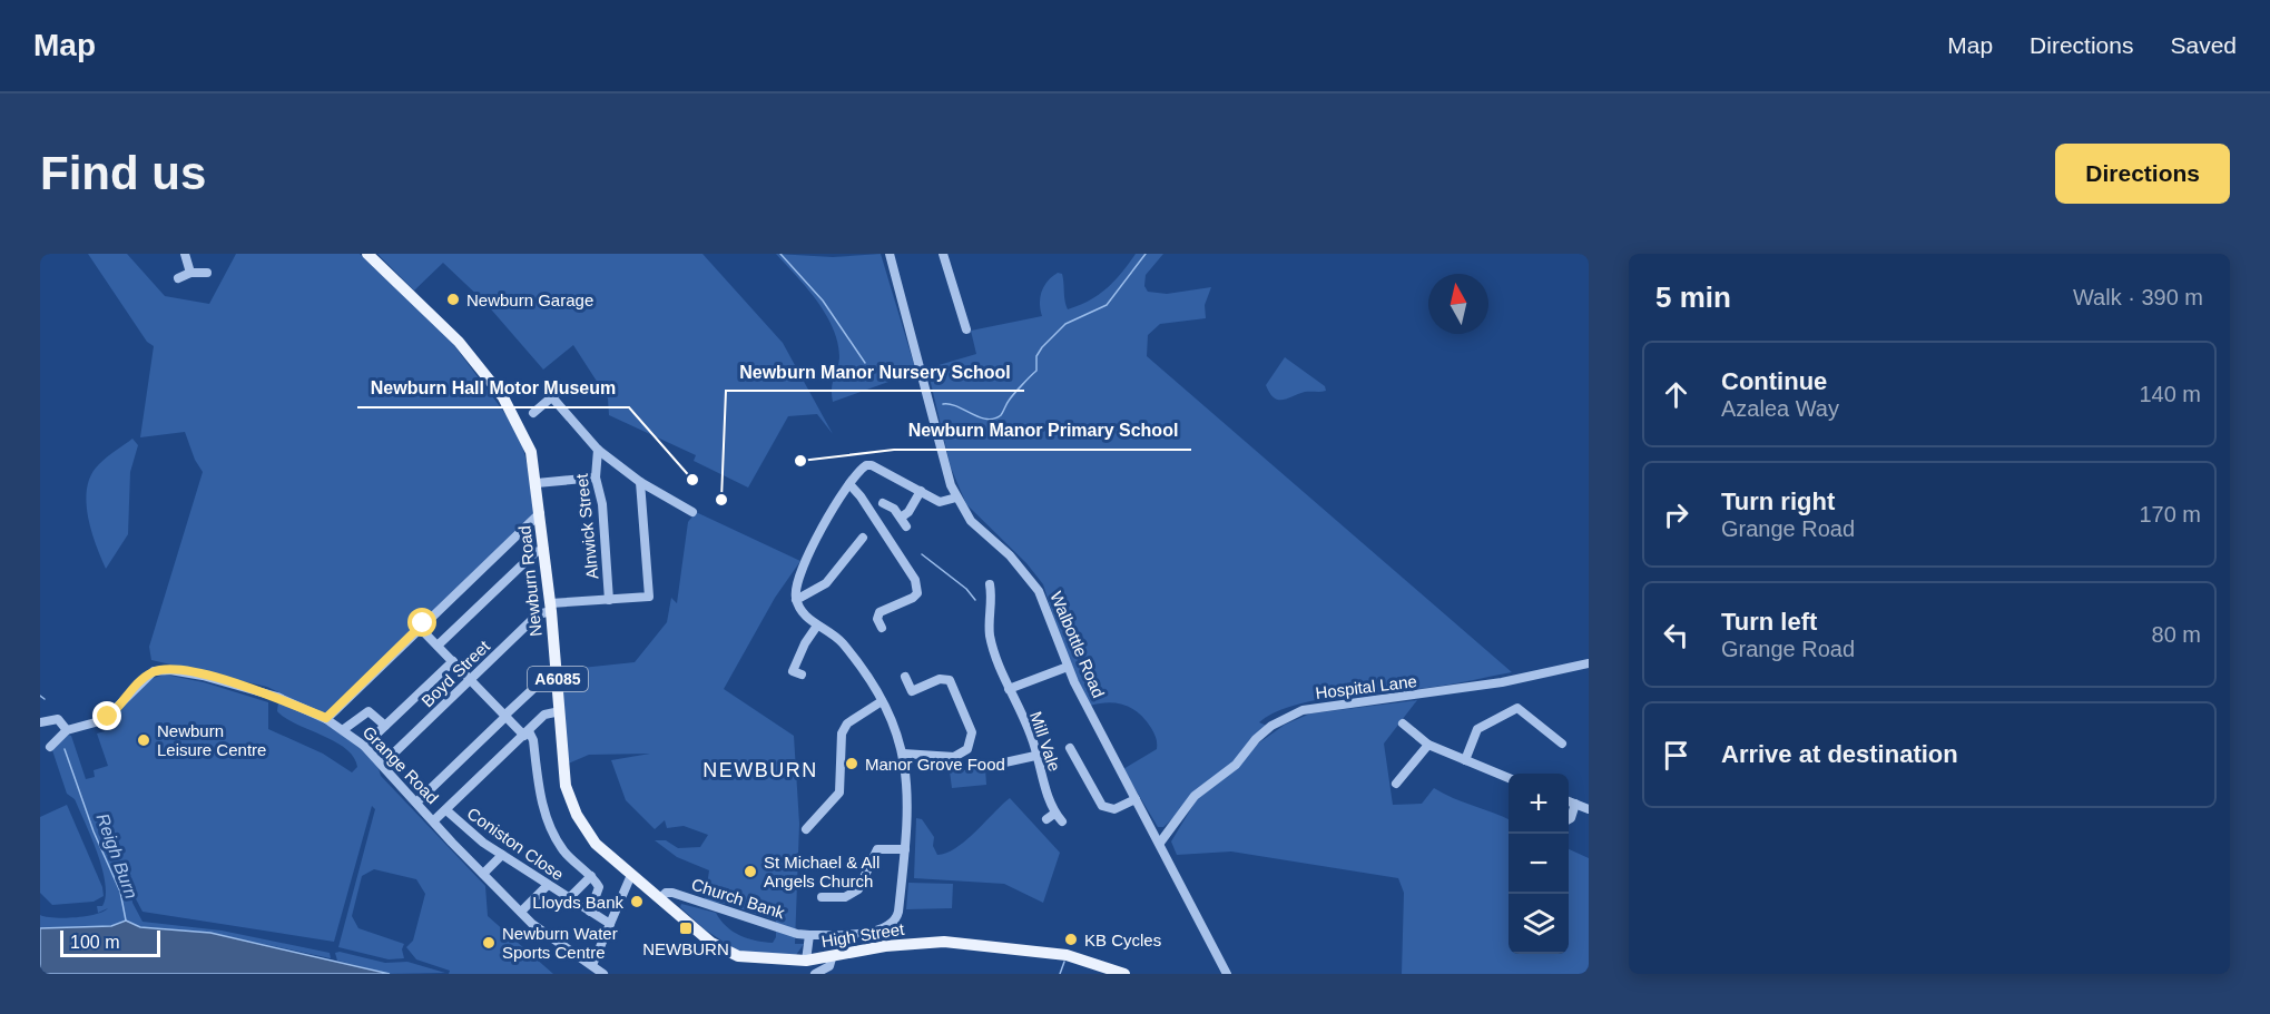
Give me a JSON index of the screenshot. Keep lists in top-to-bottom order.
{
  "streets": {
    "main road": ["Newburn Road", "A6085", "High Street"],
    "street": [
      "Alnwick Street",
      "Walbottle Road",
      "Boyd Street",
      "Hospital Lane",
      "Mill Vale",
      "Grange Road",
      "Coniston Close",
      "Church Bank"
    ]
  },
  "crossings": [
    ["Newburn Road", "Boyd Street"],
    ["Newburn Road", "High Street"],
    ["Walbottle Road", "Hospital Lane"],
    ["Boyd Street", "Grange Road"],
    ["Church Bank", "High Street"]
  ],
  "districts": ["NEWBURN"],
  "water": ["Reigh Burn"],
  "places": {
    "other": [
      "Newburn Garage",
      "Newburn Manor Primary School",
      "Newburn Hall Motor Museum",
      "Newburn Manor Nursery School",
      "Newburn Leisure Centre",
      "Manor Grove Food",
      "St Michael & All Angels Church",
      "Lloyds Bank",
      "KB Cycles",
      "Newburn Water Sports Centre"
    ],
    "transit": ["NEWBURN"]
  },
  "scale_bar": "100 m",
  "north": "top",
  "page": {
    "header": "Map",
    "nav": ["Map", "Directions", "Saved"],
    "buttons": "Directions",
    "title": "Find us",
    "heading": ["5 min", "Walk · 390 m"],
    "list": [
      ["Continue", "Azalea Way", "140 m"],
      ["Turn right", "Grange Road", "170 m"],
      ["Turn left", "Grange Road", "80 m"],
      "Arrive at destination"
    ],
    "map_buttons": ["+", "−"],
    "scale": "100 m"
  }
}
